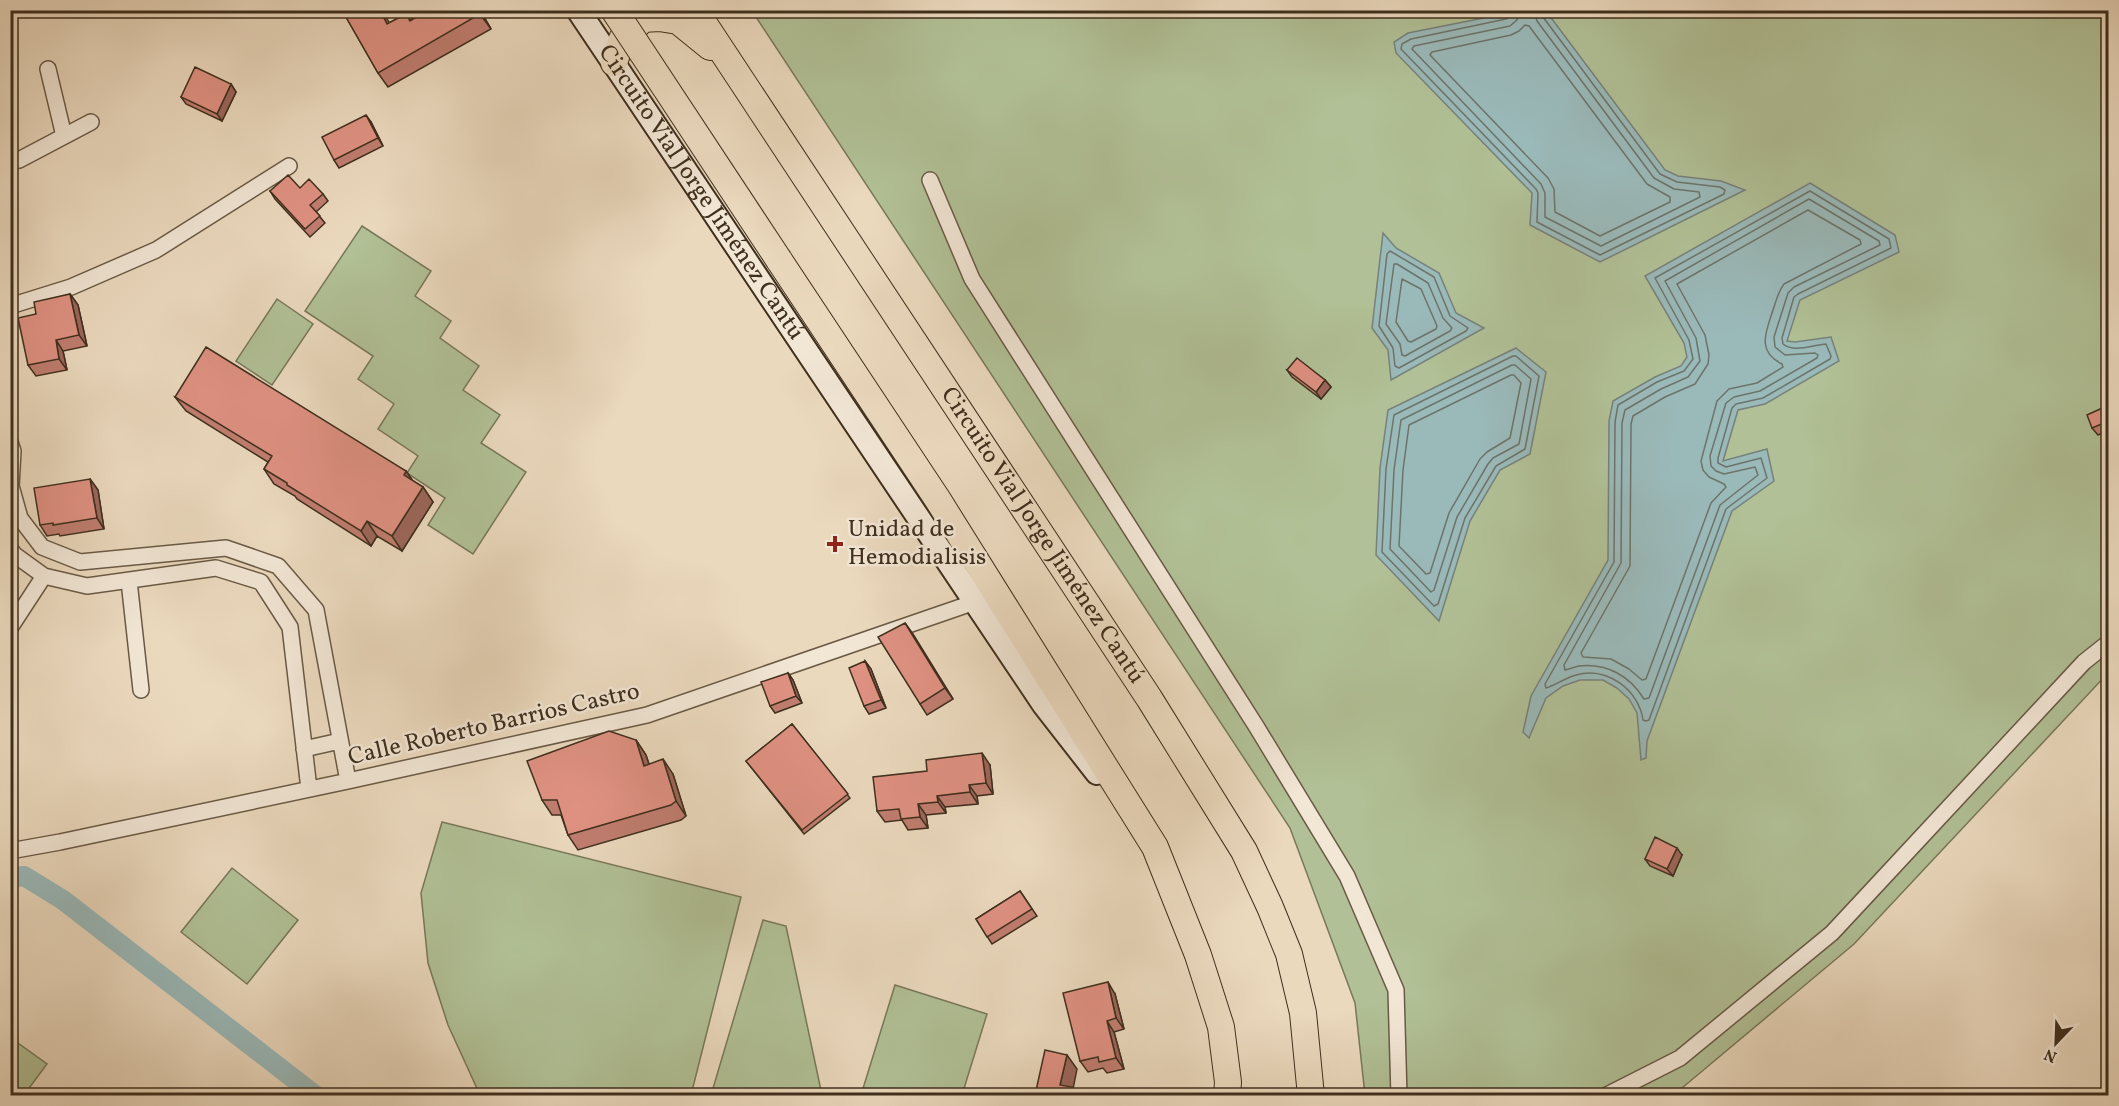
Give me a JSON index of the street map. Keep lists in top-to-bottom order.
{
  "streets": {
    "main road": ["Circuito Vial Jorge Jiménez Cantú"],
    "street": ["Calle Roberto Barrios Castro"]
  },
  "crossings": [
    ["Circuito Vial Jorge Jiménez Cantú", "Calle Roberto Barrios Castro"]
  ],
  "places": {
    "health": ["Unidad de Hemodialisis"]
  },
  "north": "bottom left"
}
